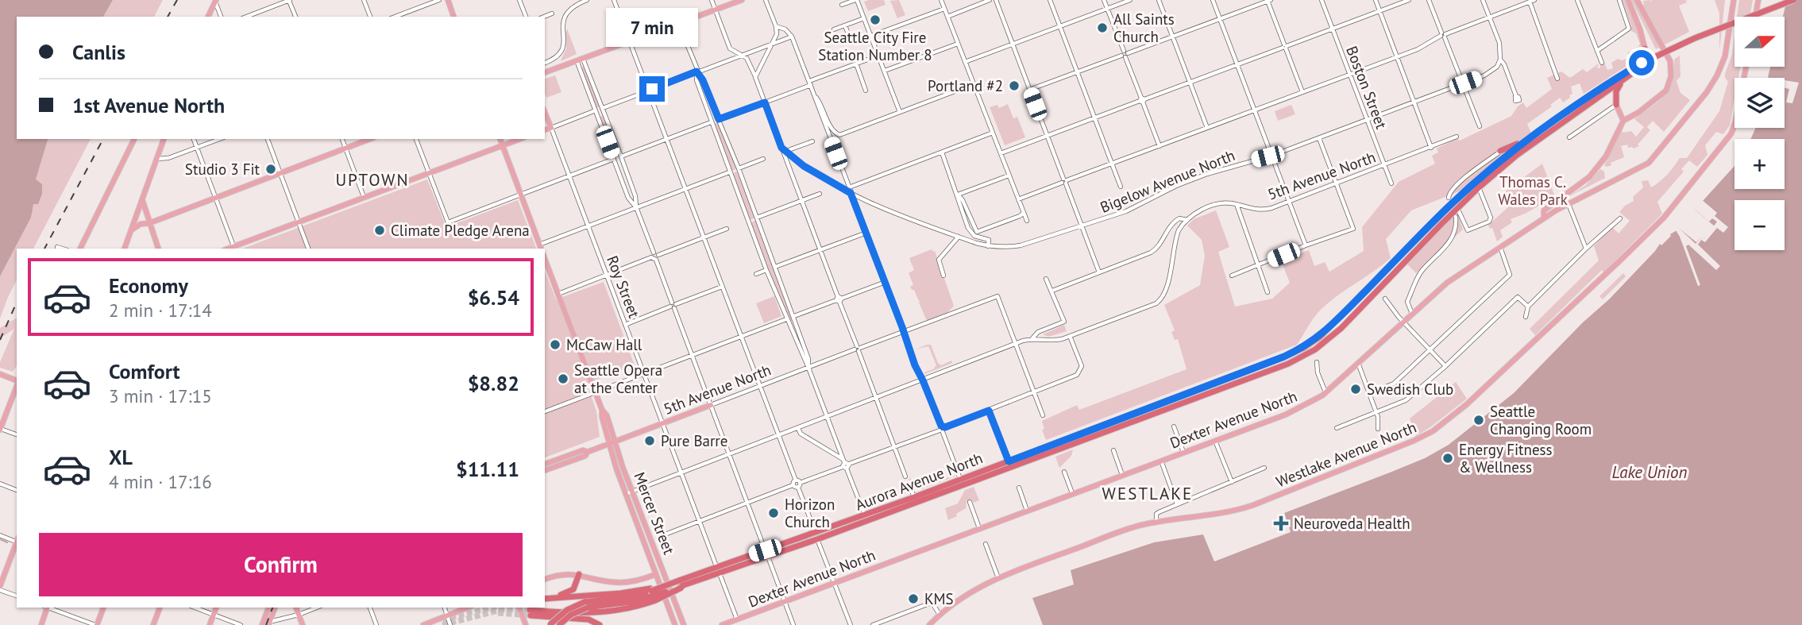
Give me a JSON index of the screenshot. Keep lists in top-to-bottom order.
{
  "streets": {
    "highway": ["Aurora Avenue North"],
    "main road": [
      "5th Avenue North",
      "Roy Street",
      "Dexter Avenue North",
      "Westlake Avenue North",
      "Mercer Street"
    ],
    "street": ["Boston Street", "Bigelow Avenue North"]
  },
  "crossings": [
    ["Boston Street", "5th Avenue North"],
    ["Boston Street", "Bigelow Avenue North"],
    ["5th Avenue North", "Roy Street"],
    ["5th Avenue North", "Mercer Street"],
    ["Roy Street", "Dexter Avenue North"],
    ["Roy Street", "Aurora Avenue North"]
  ],
  "districts": ["UPTOWN", "WESTLAKE"],
  "water": ["Lake Union"],
  "parks": ["Thomas C. Wales Park"],
  "places": {
    "other": [
      "Seattle City Fire Station Number 8",
      "All Saints Church",
      "Portland #2",
      "Studio 3 Fit",
      "Climate Pledge Arena",
      "McCaw Hall",
      "Seattle Opera at the Center",
      "Swedish Club",
      "Seattle Changing Room",
      "Pure Barre",
      "Energy Fitness & Wellness",
      "Horizon Church",
      "KMS"
    ],
    "health": ["Neuroveda Health"]
  },
  "north": "right",
  "page": {
    "bubble": "7 min",
    "map_buttons": ["+", "−"],
    "banner": ["Canlis", "1st Avenue North"],
    "list": [
      {
        "name": "Economy",
        "note": "2 min · 17:14",
        "value": "$6.54"
      },
      {
        "name": "Comfort",
        "note": "3 min · 17:15",
        "value": "$8.82"
      },
      {
        "name": "XL",
        "note": "4 min · 17:16",
        "value": "$11.11"
      }
    ],
    "buttons": "Confirm"
  }
}
